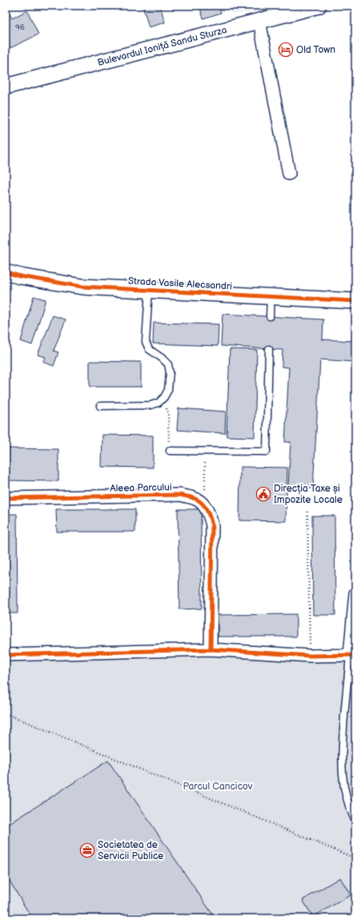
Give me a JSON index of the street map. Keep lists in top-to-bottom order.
{
  "streets": {
    "street": ["Bulevardul Ioniță Sandu Sturza", "Strada Vasile Alecsandri", "Aleea Parcului"]
  },
  "parks": ["Parcul Cancicov"],
  "places": {
    "hotel": ["Old Town"],
    "public building": ["Direcția Taxe și Impozite Locale"],
    "office": ["Societatea de Servicii Publice"]
  },
  "house_numbers": ["96"]
}
